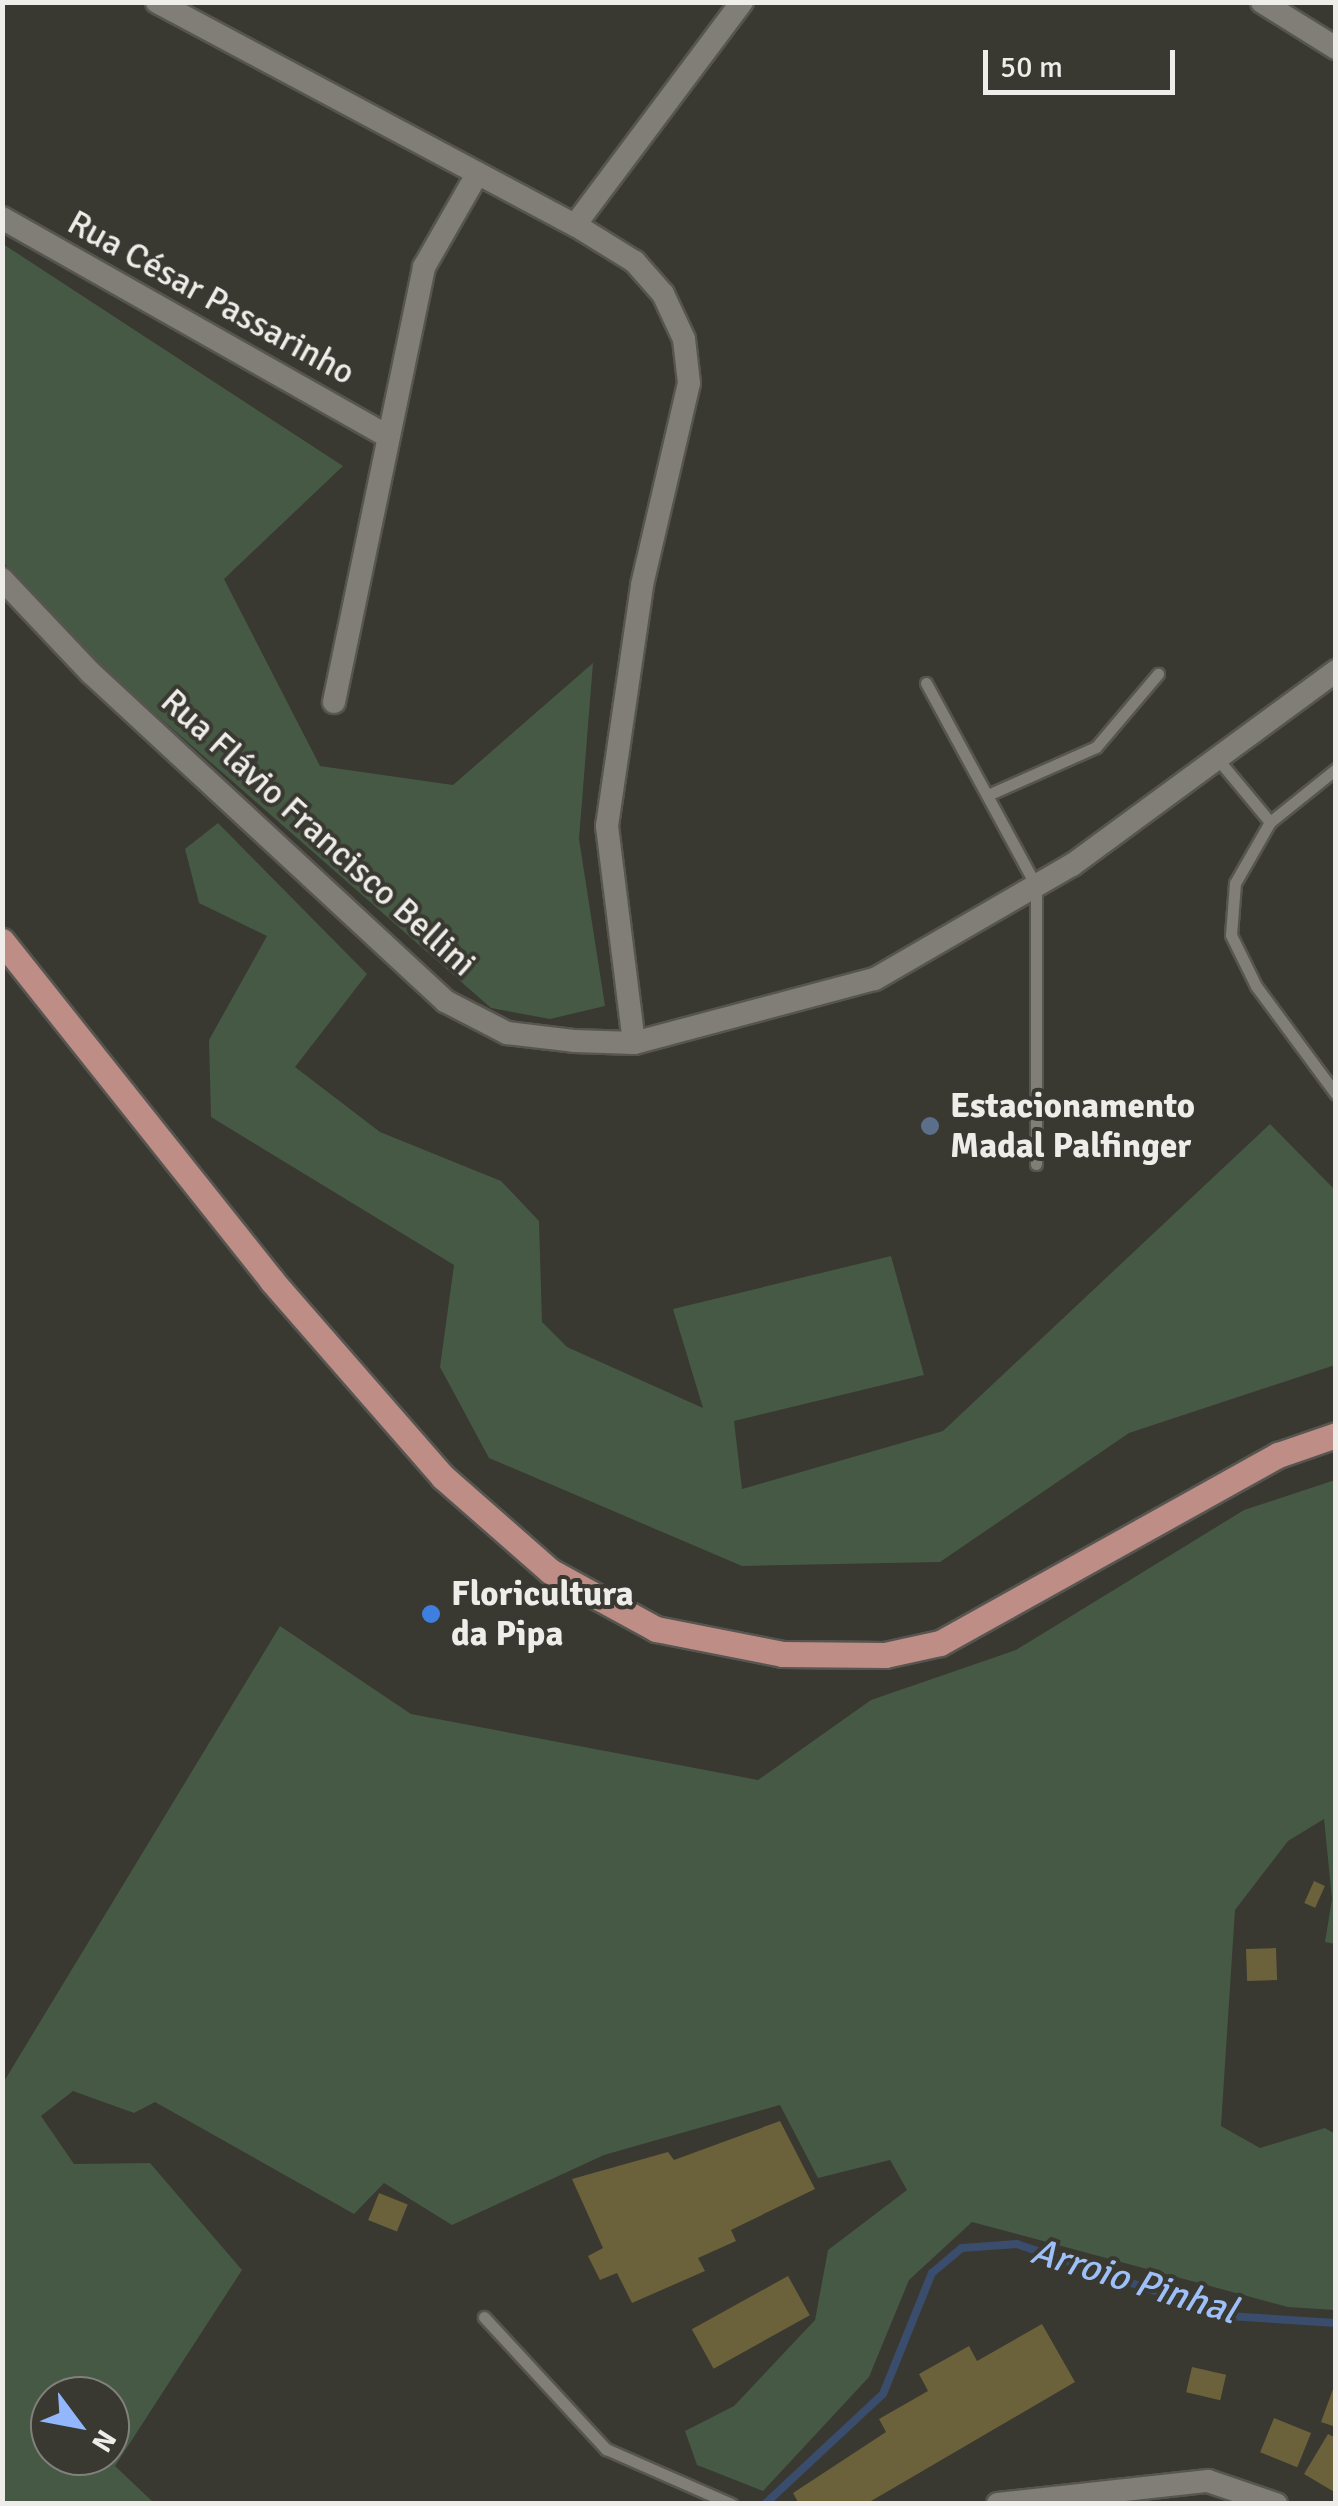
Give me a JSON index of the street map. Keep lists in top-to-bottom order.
{
  "streets": {
    "street": ["Rua César Passarinho", "Rua Flávio Francisco Bellini"]
  },
  "water": ["Arroio Pinhal"],
  "places": ["Estacionamento Madal Palfinger", "Floricultura da Pipa"],
  "scale_bar": "50 m",
  "north": "bottom right"
}
